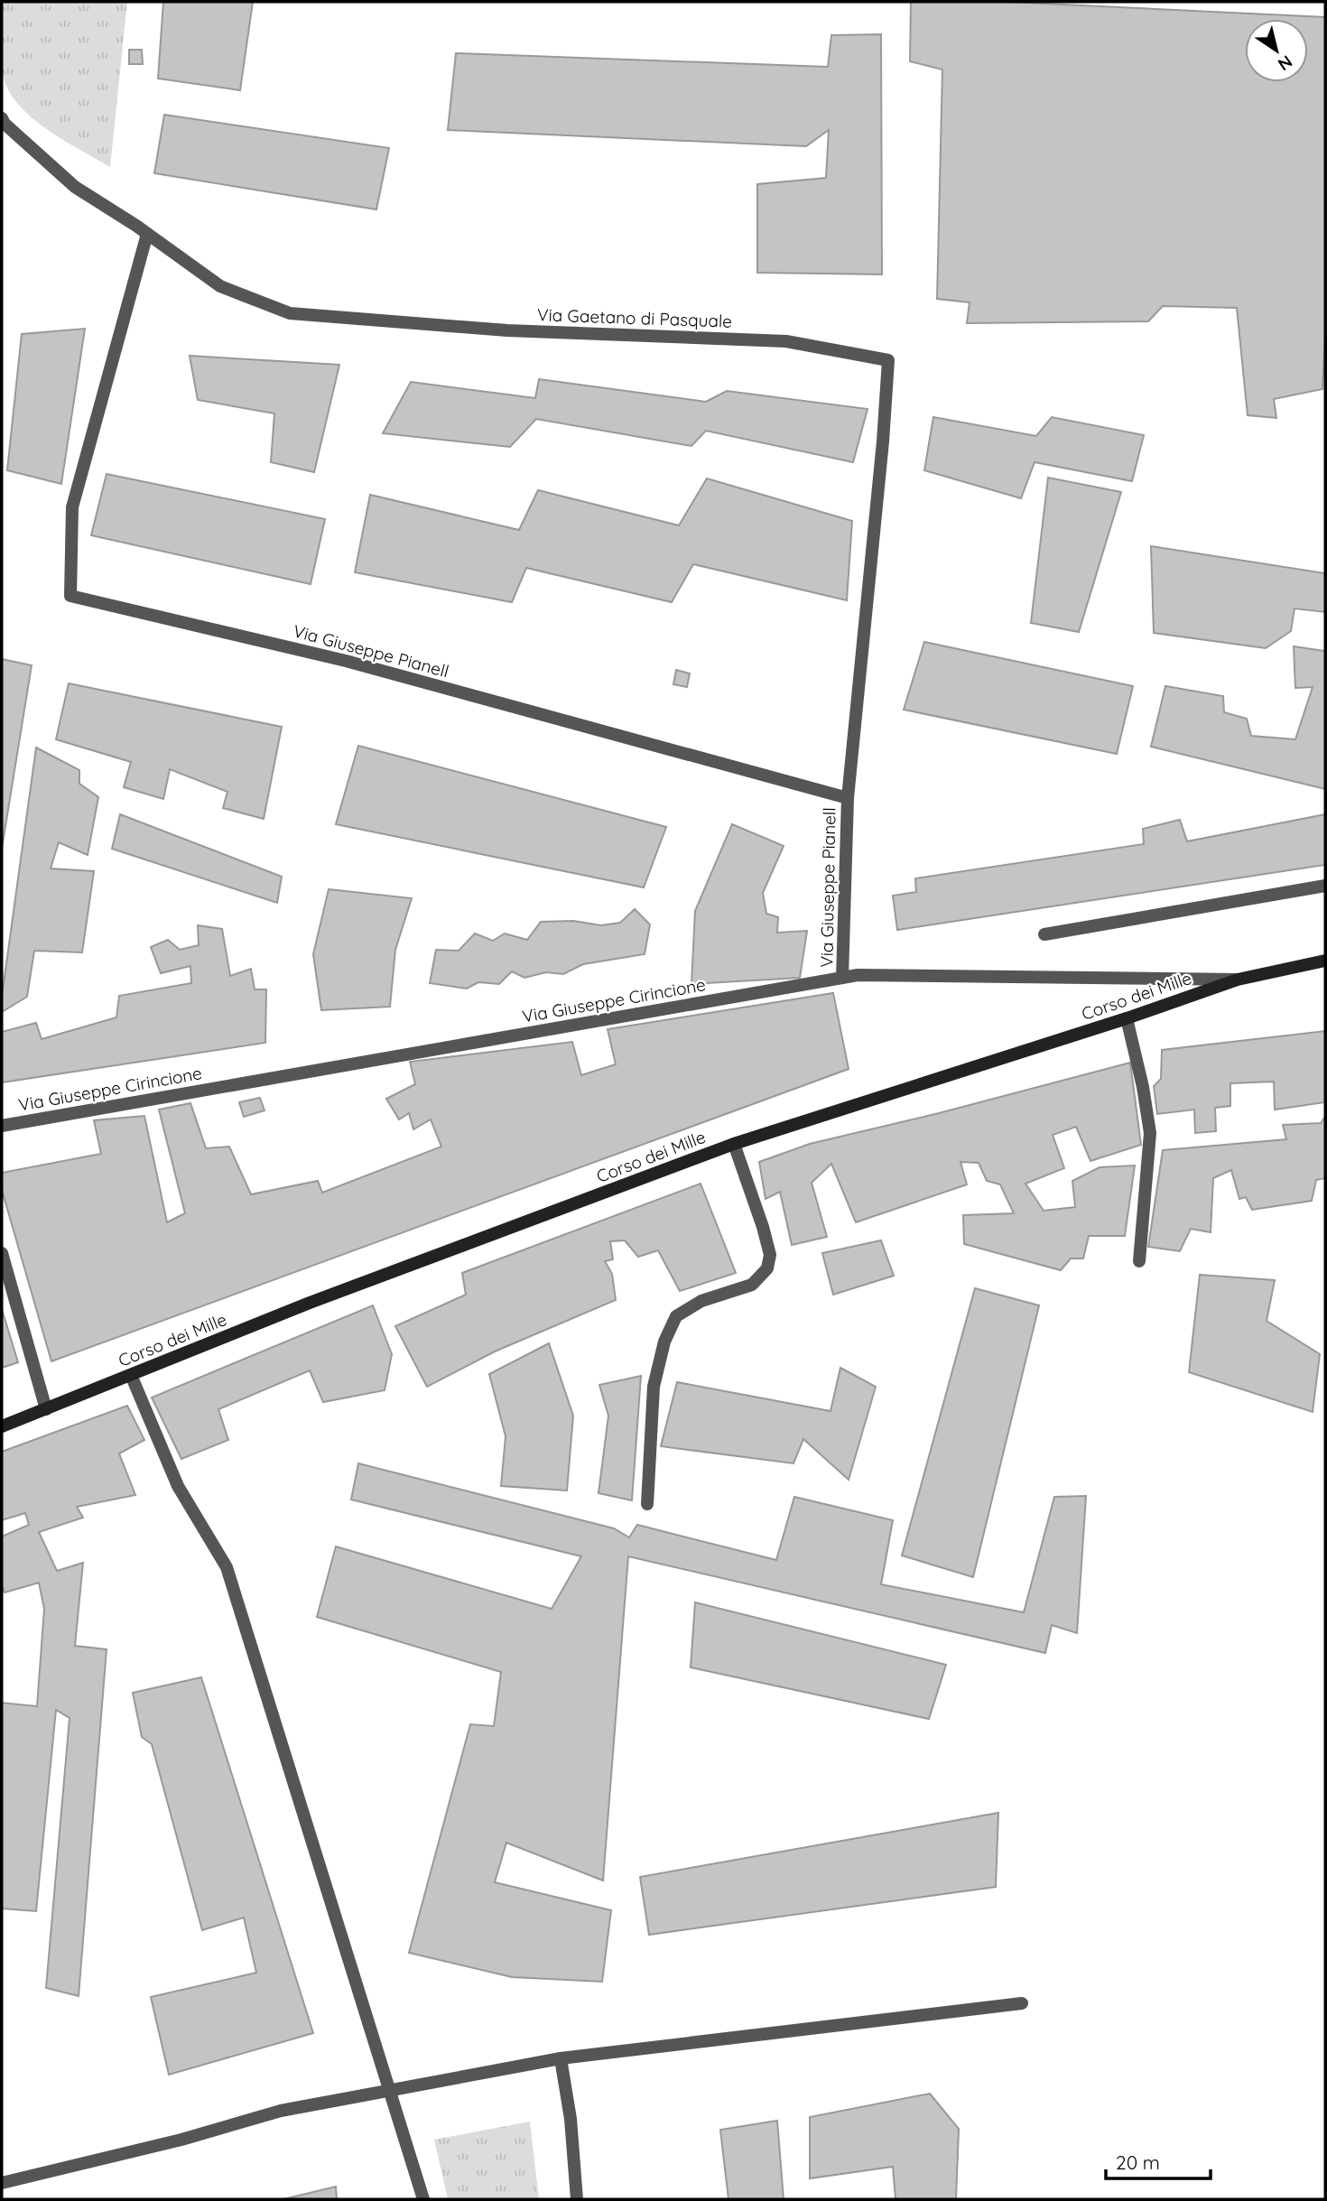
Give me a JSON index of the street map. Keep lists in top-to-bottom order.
{
  "streets": {
    "street": [
      "Via Gaetano di Pasquale",
      "Via Giuseppe Pianell",
      "Corso dei Mille",
      "Via Giuseppe Cirincione"
    ]
  },
  "crossings": [
    ["Via Gaetano di Pasquale", "Via Giuseppe Pianell"],
    ["Via Giuseppe Pianell", "Via Giuseppe Cirincione"],
    ["Corso dei Mille", "Via Giuseppe Cirincione"]
  ],
  "scale_bar": "20 m",
  "north": "bottom right"
}
